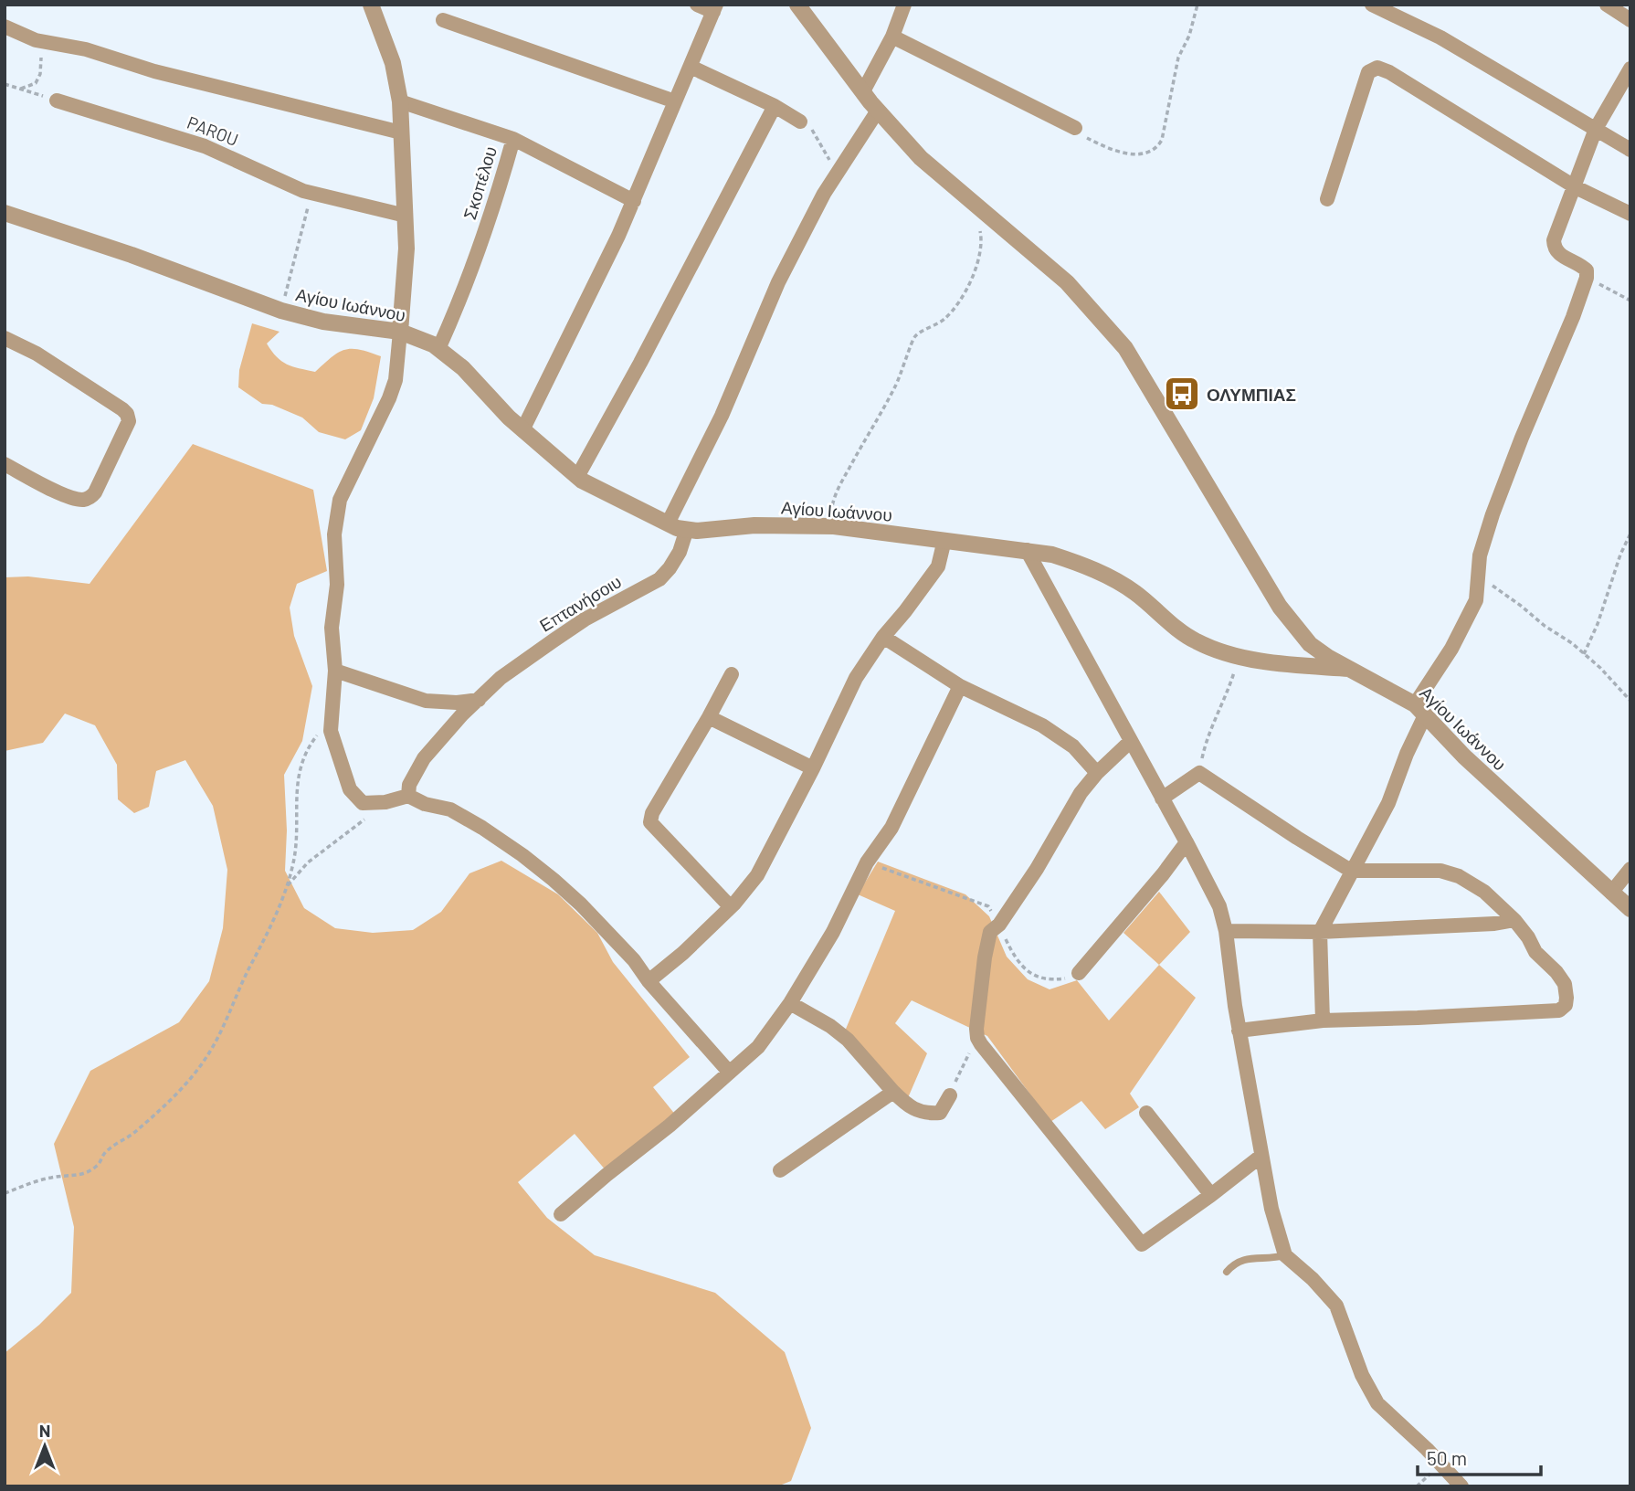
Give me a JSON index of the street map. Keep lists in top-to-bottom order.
{
  "streets": {
    "street": [
      "PAROU",
      "Σκοπέλου",
      "Αγίου Ιωάννου",
      "Επτανήσοιυ"
    ]
  },
  "crossings": [
    ["Σκοπέλου", "Αγίου Ιωάννου"],
    ["Αγίου Ιωάννου", "Επτανήσοιυ"]
  ],
  "places": {
    "bus stop": ["ΟΛΥΜΠΙΑΣ"]
  },
  "scale_bar": "50 m",
  "north": "top"
}
